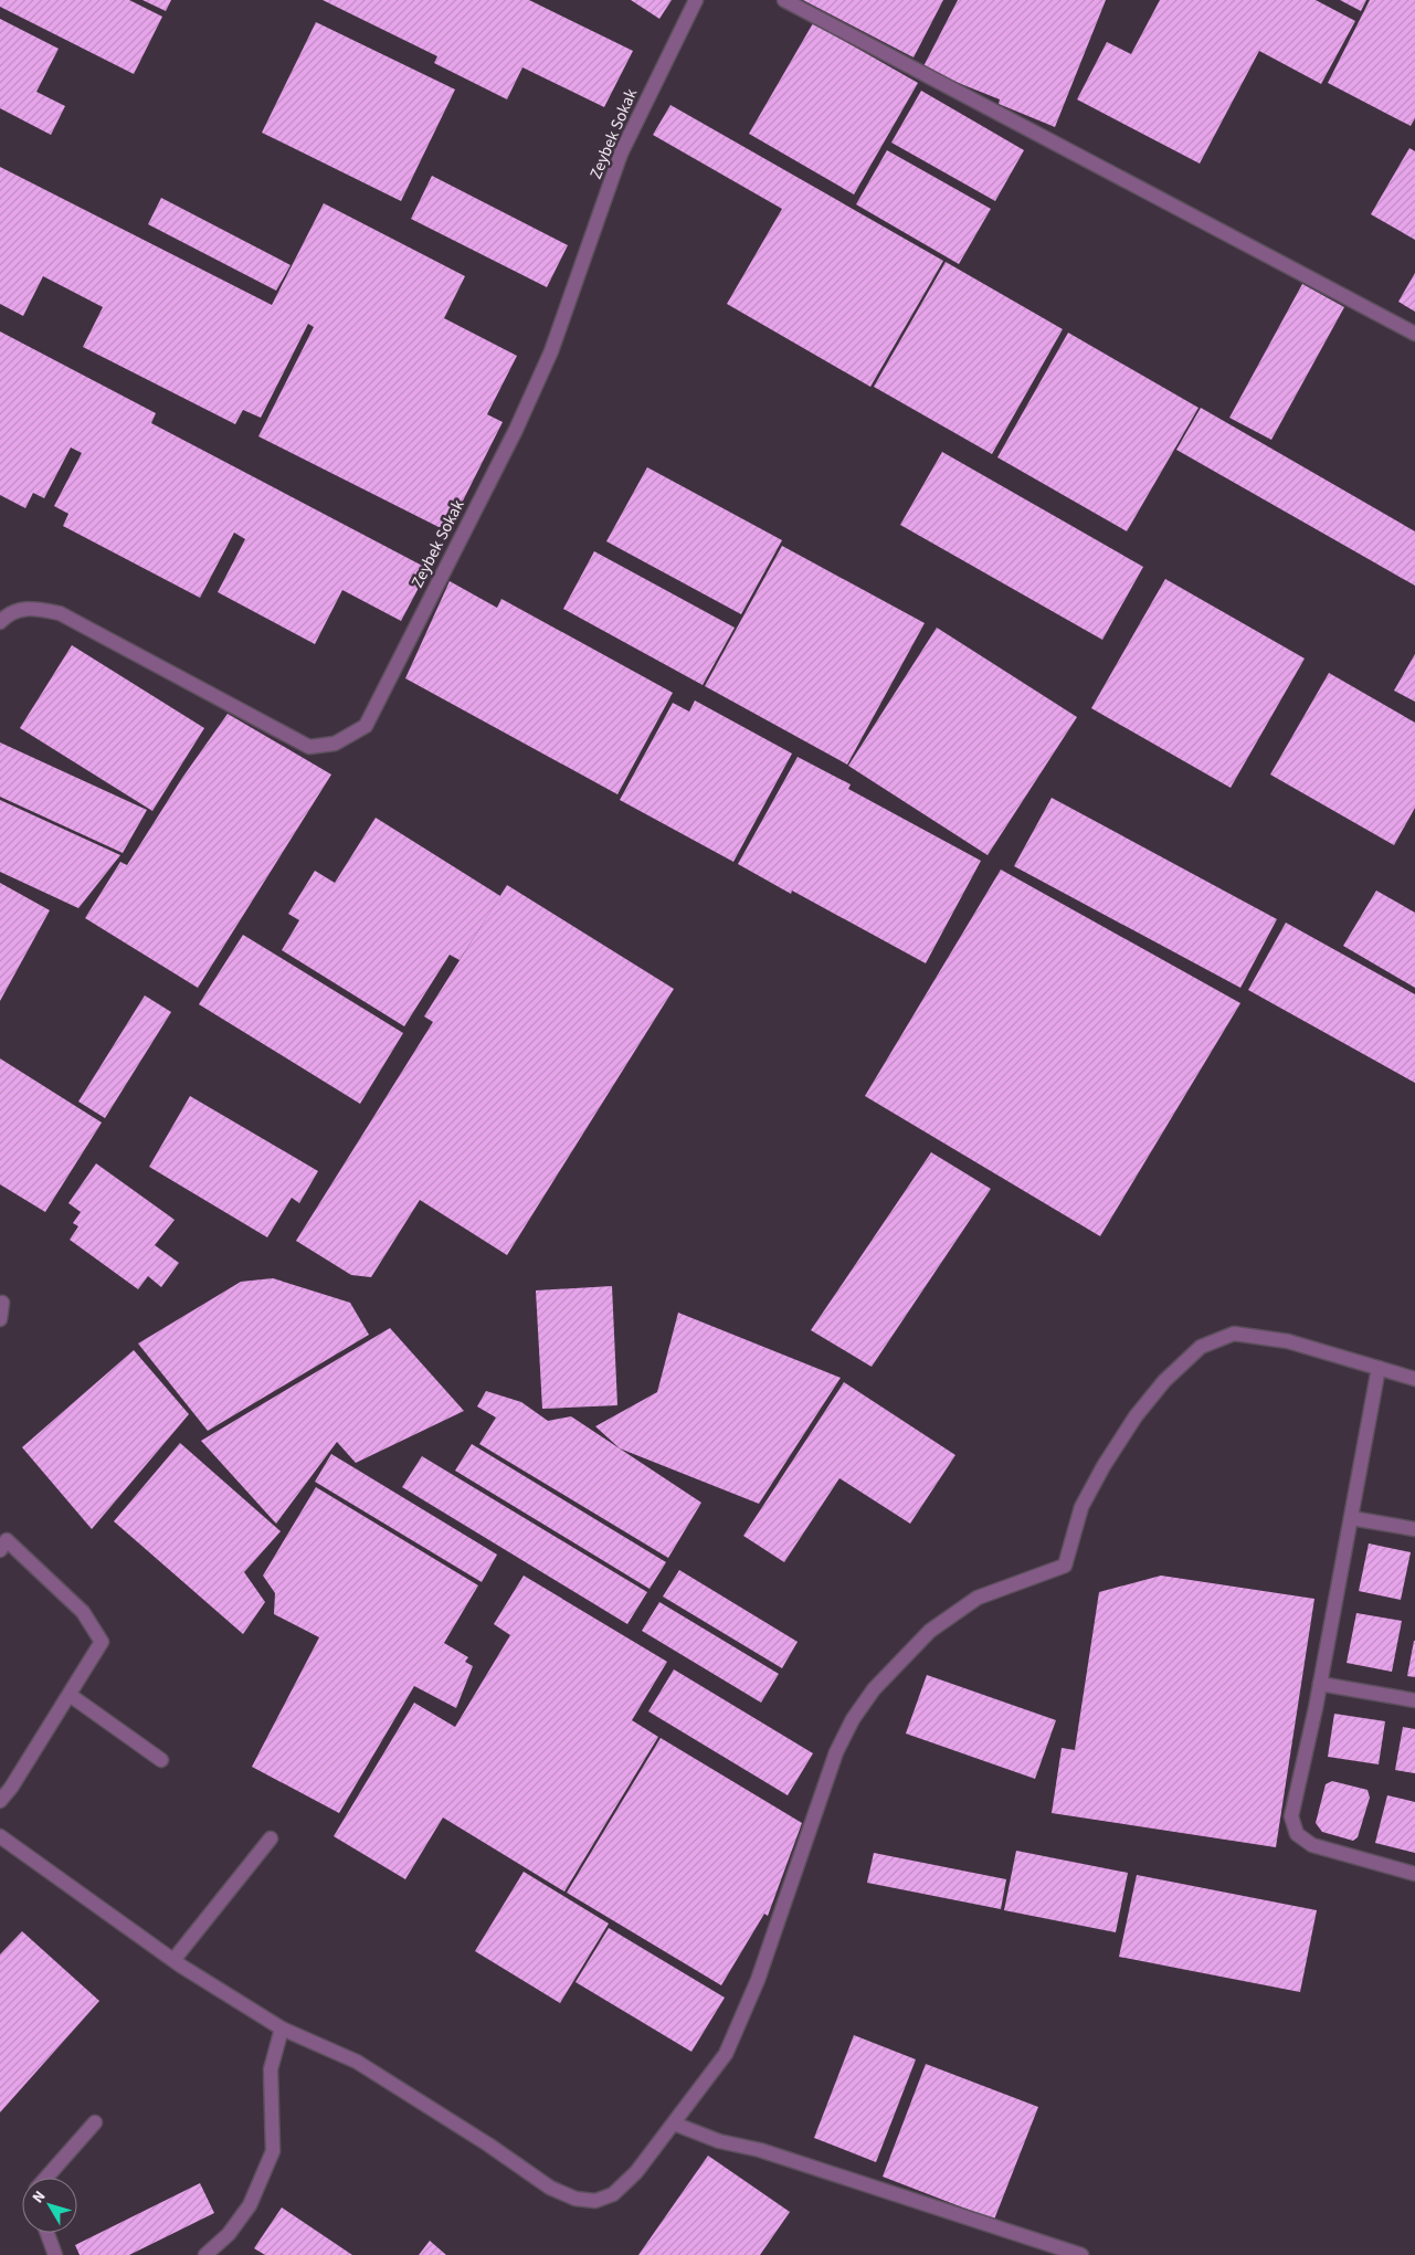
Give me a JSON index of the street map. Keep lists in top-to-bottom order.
{
  "streets": {
    "street": ["Zeybek Sokak"]
  },
  "north": "top left"
}
